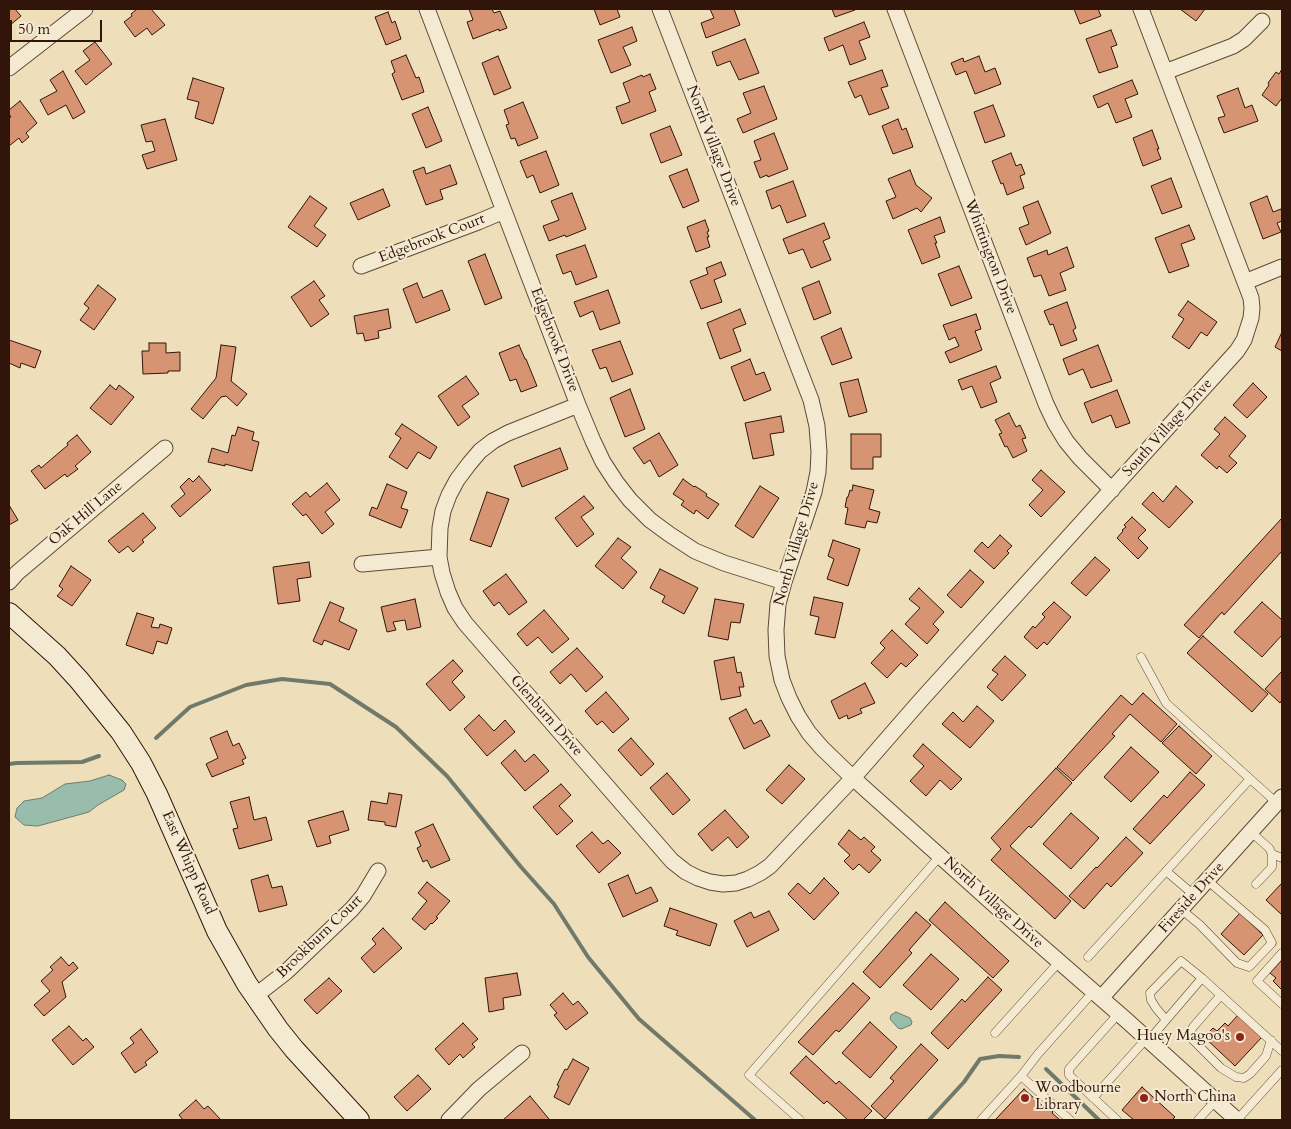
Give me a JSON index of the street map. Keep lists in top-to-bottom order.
{
  "streets": {
    "main road": ["East Whipp Road"],
    "street": [
      "North Village Drive",
      "Edgebrook Court",
      "Whittington Drive",
      "Edgebrook Drive",
      "South Village Drive",
      "Oak Hill Lane",
      "Glenburn Drive",
      "Fireside Drive",
      "Brookburn Court"
    ]
  },
  "crossings": [
    ["North Village Drive", "Edgebrook Drive"],
    ["North Village Drive", "South Village Drive"],
    ["North Village Drive", "Glenburn Drive"],
    ["North Village Drive", "Fireside Drive"],
    ["Edgebrook Court", "Edgebrook Drive"],
    ["Whittington Drive", "South Village Drive"],
    ["Edgebrook Drive", "Glenburn Drive"],
    ["South Village Drive", "Glenburn Drive"],
    ["East Whipp Road", "Brookburn Court"]
  ],
  "places": ["Huey Magoo's", "Woodbourne Library", "North China"],
  "scale_bar": "50 m"
}
